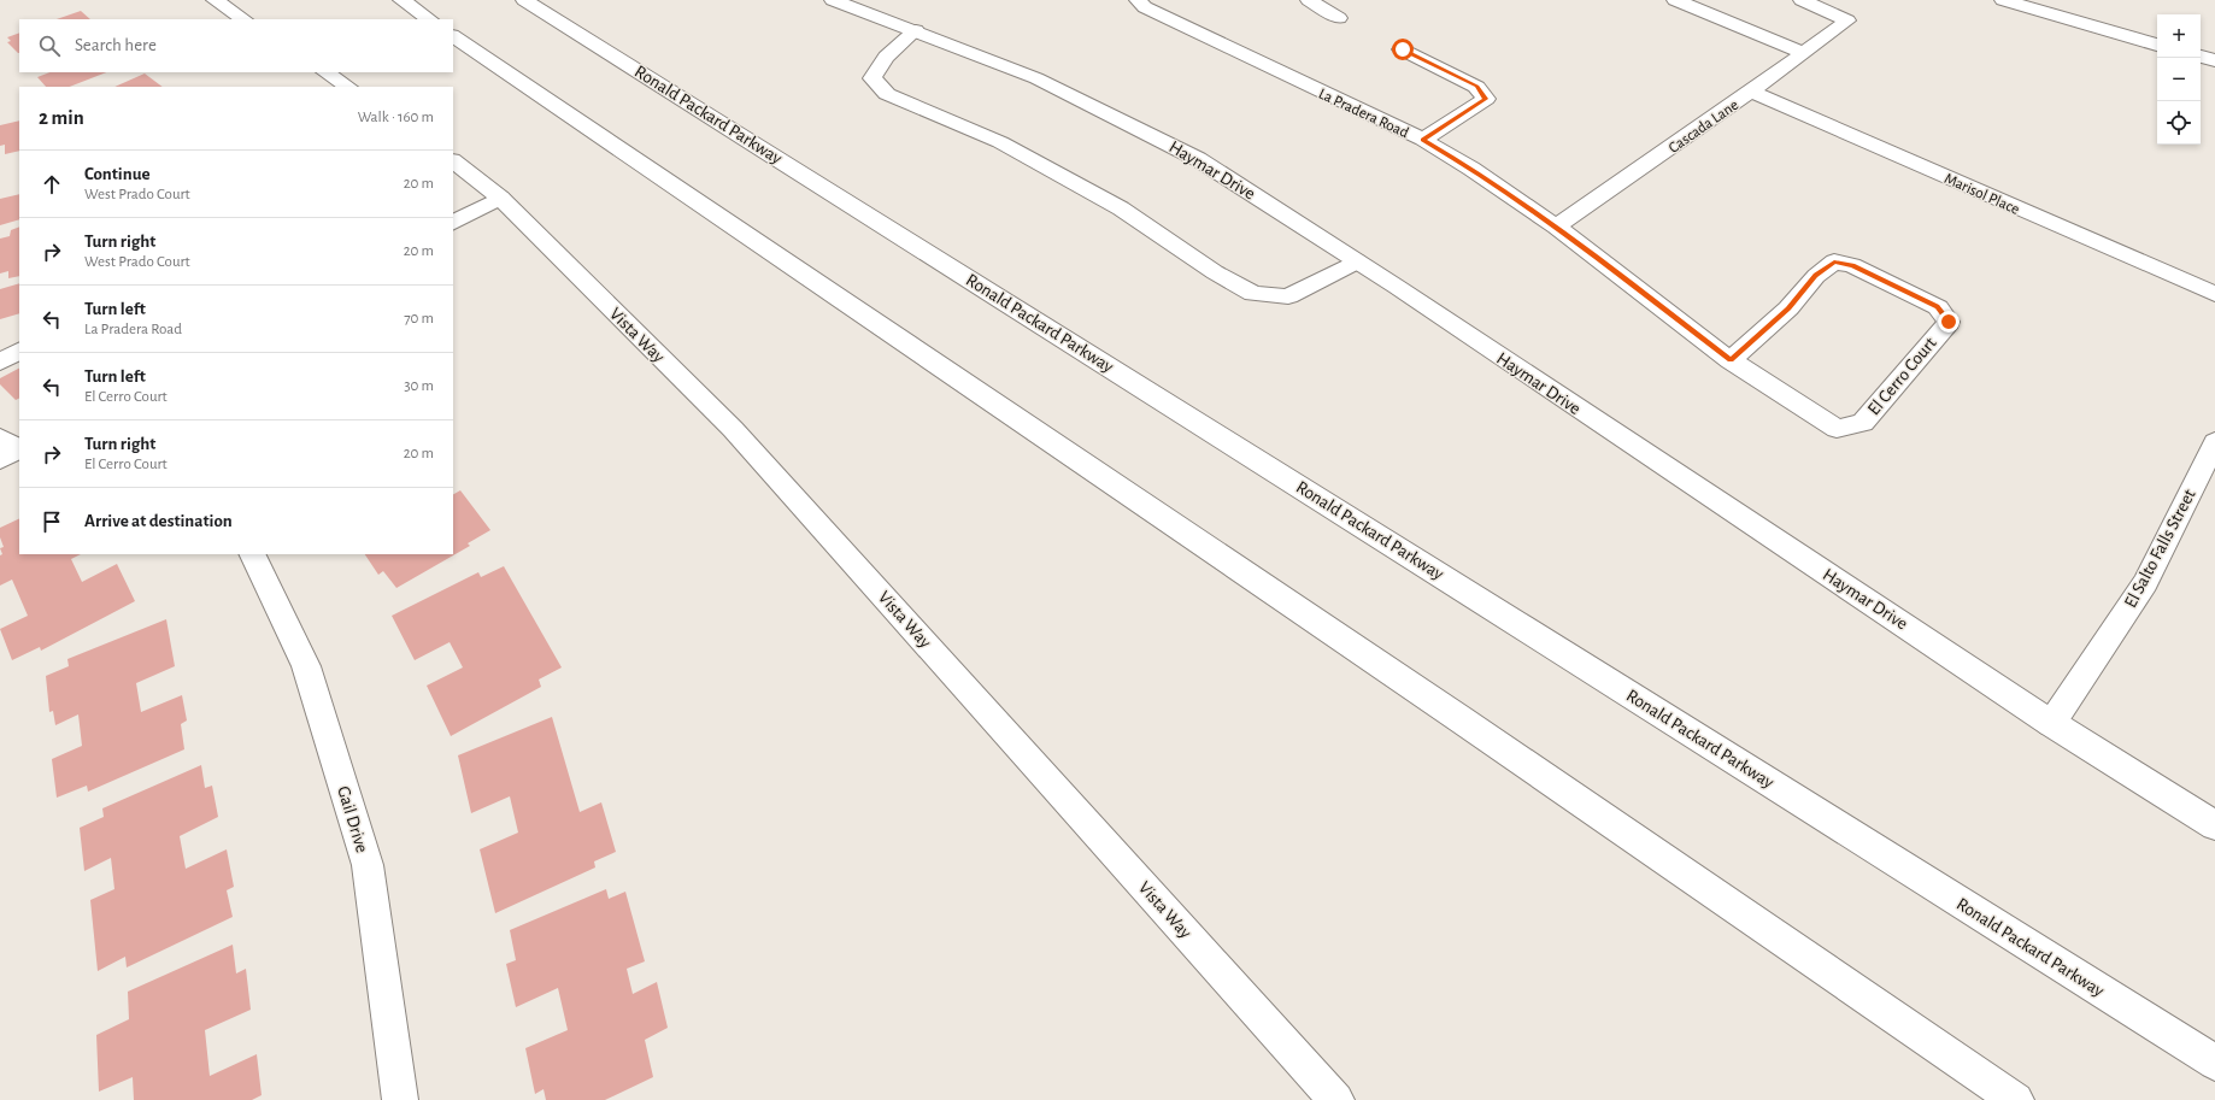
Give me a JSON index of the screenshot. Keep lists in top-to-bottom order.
{
  "streets": {
    "main road": [
      "La Pradera Road",
      "Ronald Packard Parkway",
      "Cascada Lane",
      "Haymar Drive",
      "Marisol Place",
      "Vista Way",
      "El Cerro Court",
      "El Salto Falls Street",
      "Gail Drive"
    ]
  },
  "crossings": [
    ["La Pradera Road", "Cascada Lane"],
    ["La Pradera Road", "El Cerro Court"],
    ["Cascada Lane", "Marisol Place"],
    ["Haymar Drive", "El Salto Falls Street"]
  ],
  "page": {
    "map_buttons": ["+", "−"],
    "search": "Search here",
    "heading": ["2 min", "Walk · 160 m"],
    "list": [
      ["Continue", "West Prado Court", "20 m"],
      ["Turn right", "West Prado Court", "20 m"],
      ["Turn left", "La Pradera Road", "70 m"],
      ["Turn left", "El Cerro Court", "30 m"],
      ["Turn right", "El Cerro Court", "20 m"],
      "Arrive at destination"
    ]
  }
}
